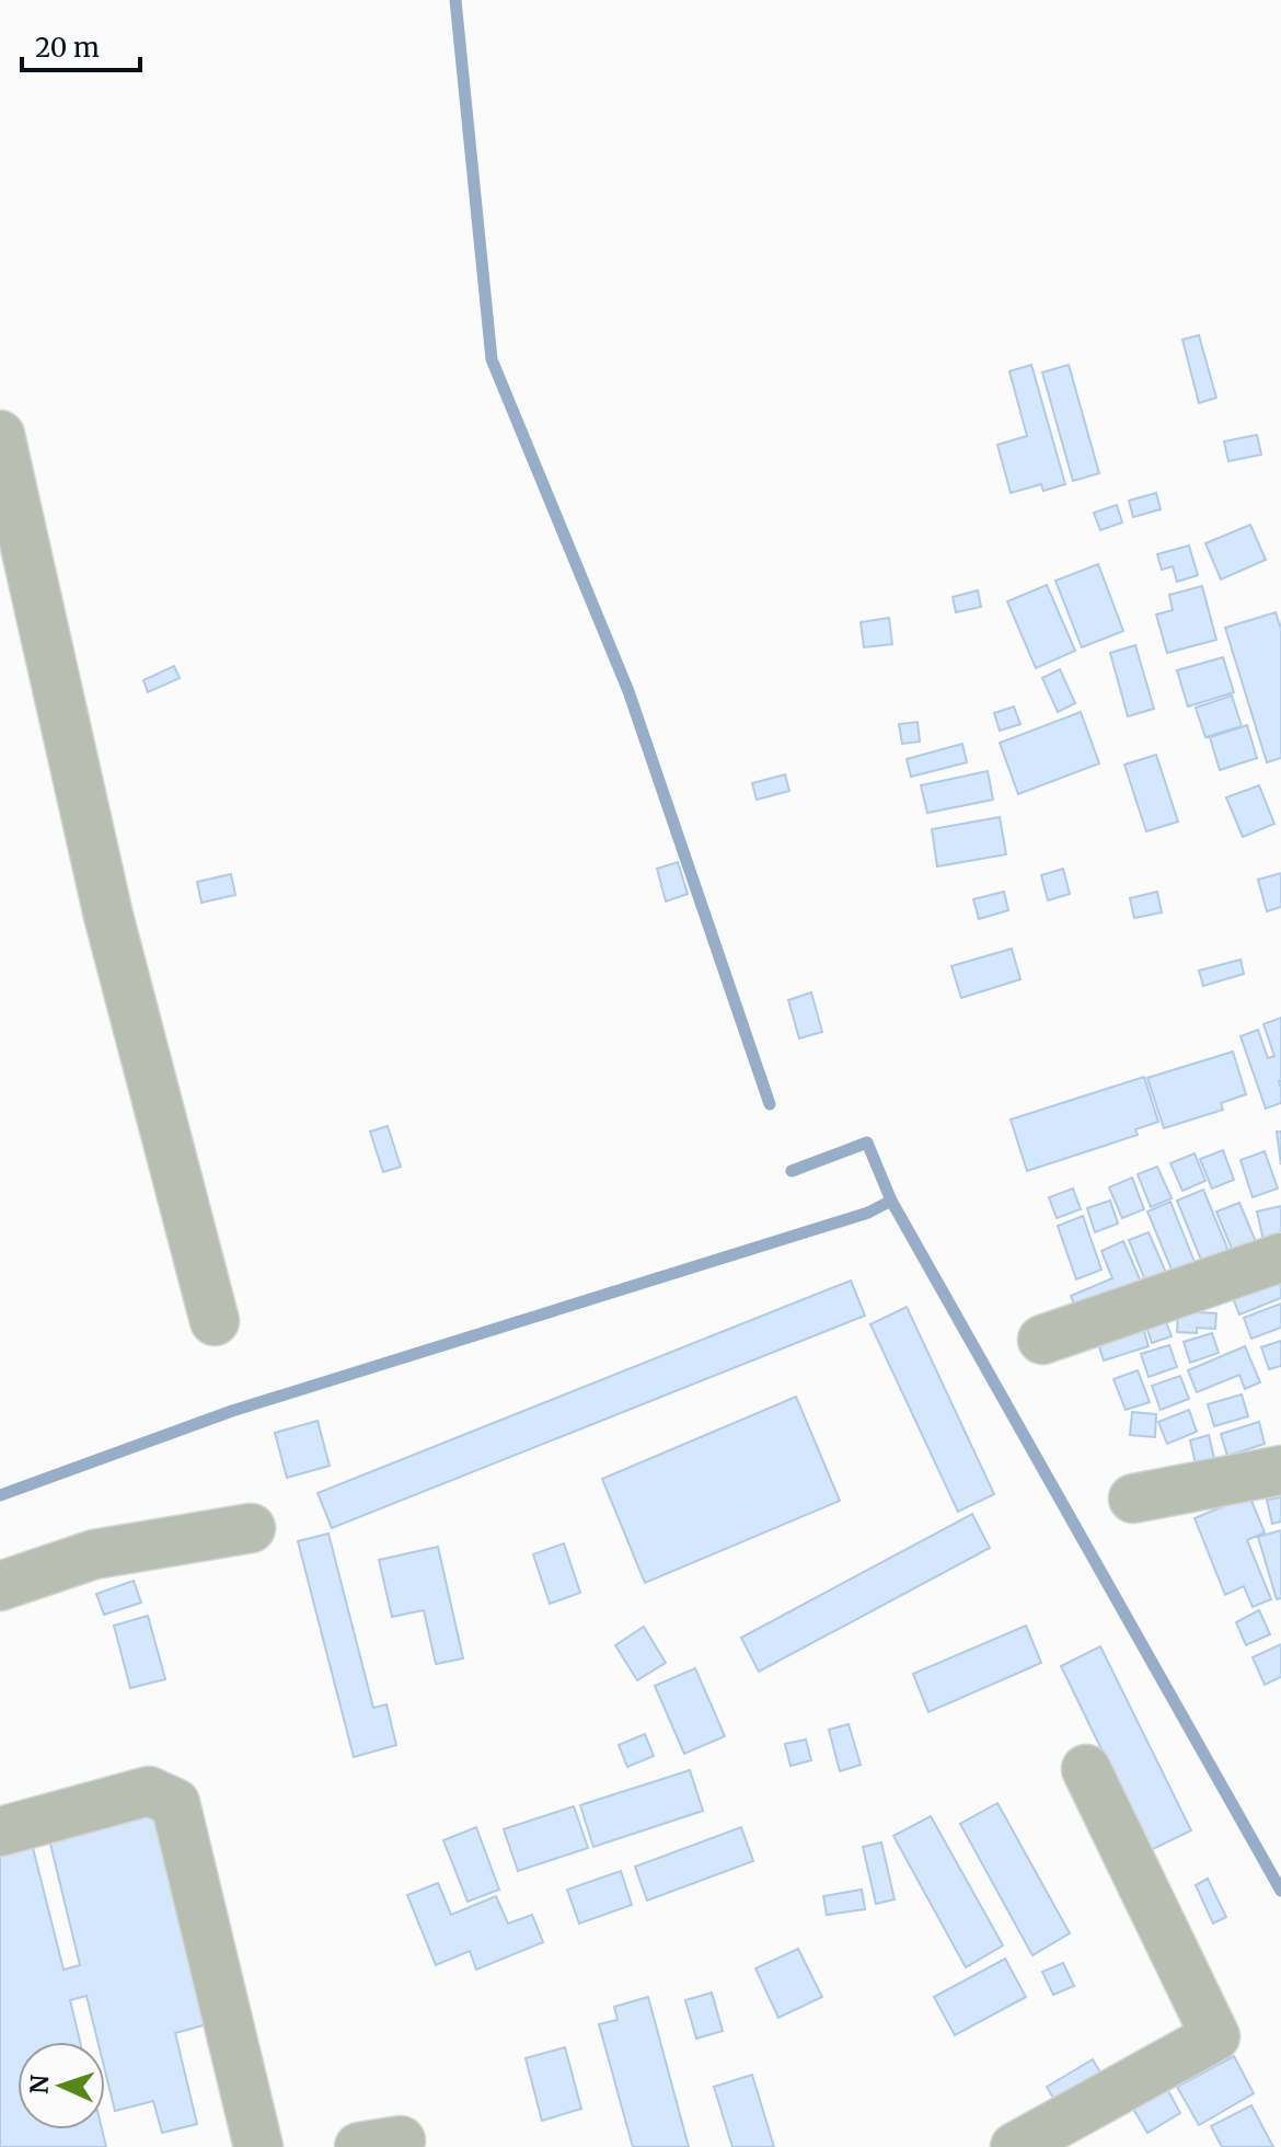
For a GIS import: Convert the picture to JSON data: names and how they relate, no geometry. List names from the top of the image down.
{
  "scale_bar": "20 m",
  "north": "left"
}
